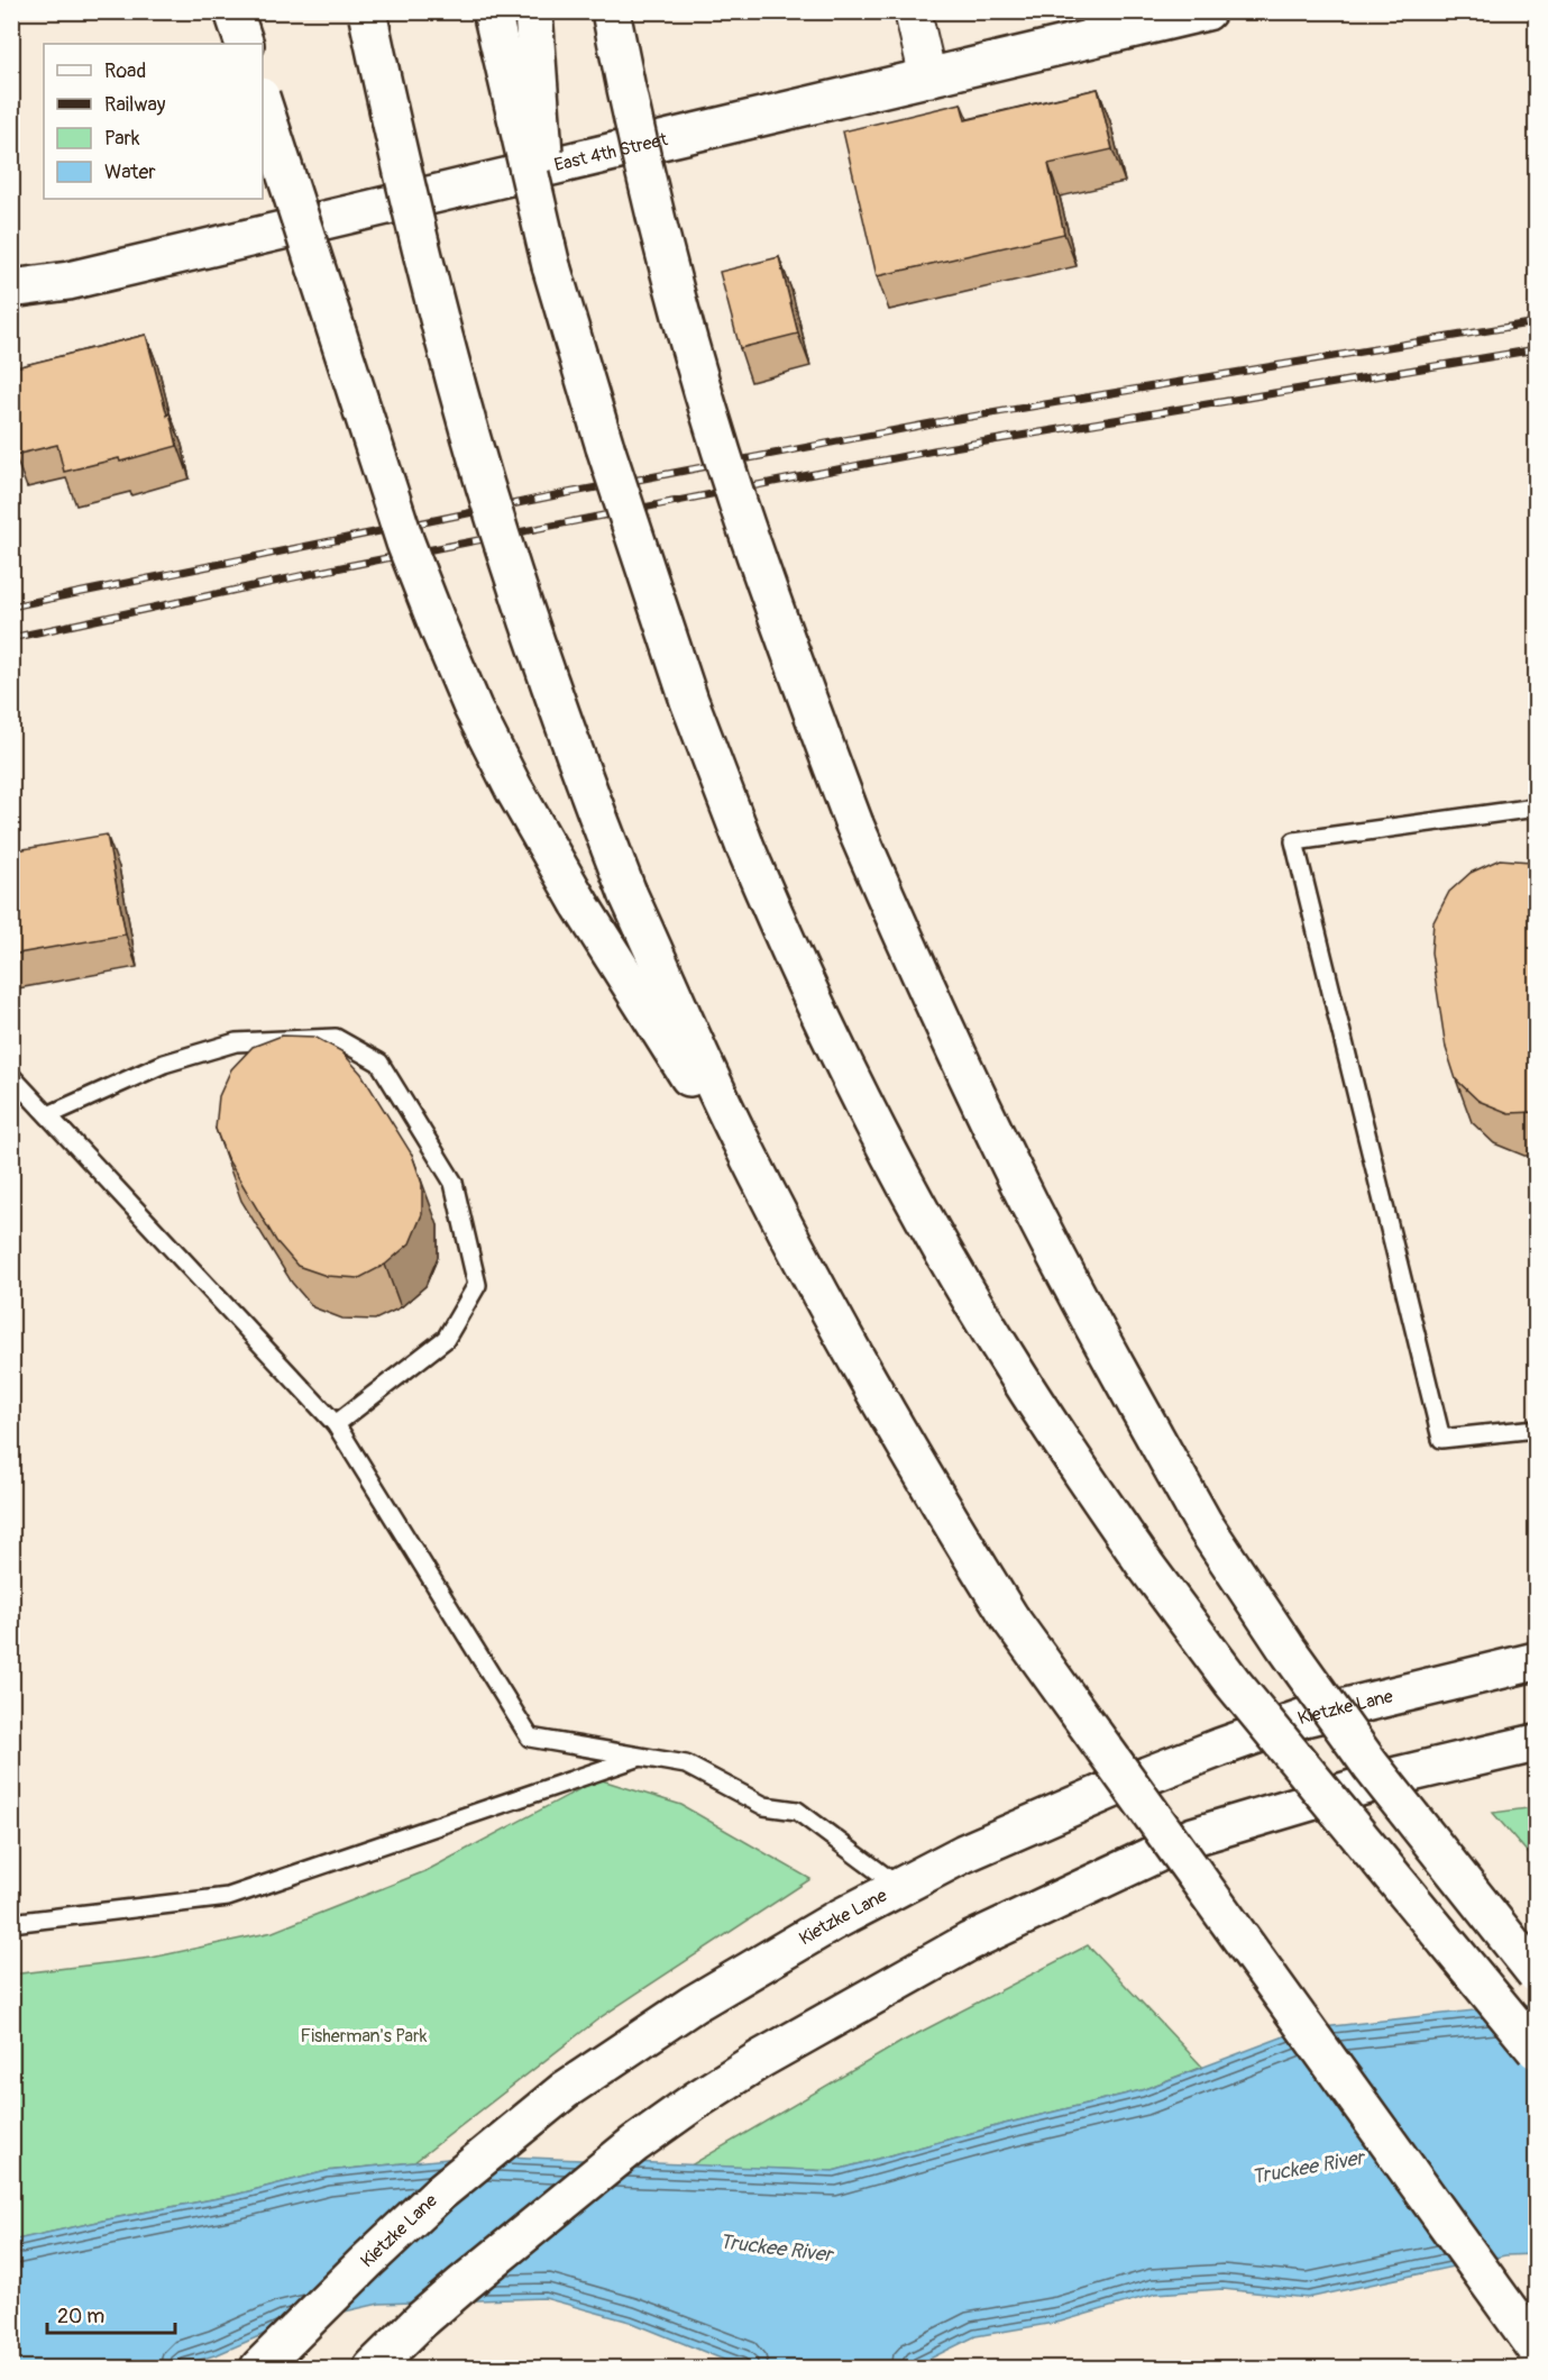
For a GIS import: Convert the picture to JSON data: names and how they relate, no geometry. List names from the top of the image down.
{
  "streets": {
    "main road": ["East 4th Street", "Kietzke Lane"]
  },
  "water": ["Truckee River"],
  "parks": ["Fisherman's Park"],
  "legend": [
    "Road",
    "Railway",
    "Park",
    "Water"
  ],
  "scale_bar": "20 m"
}
